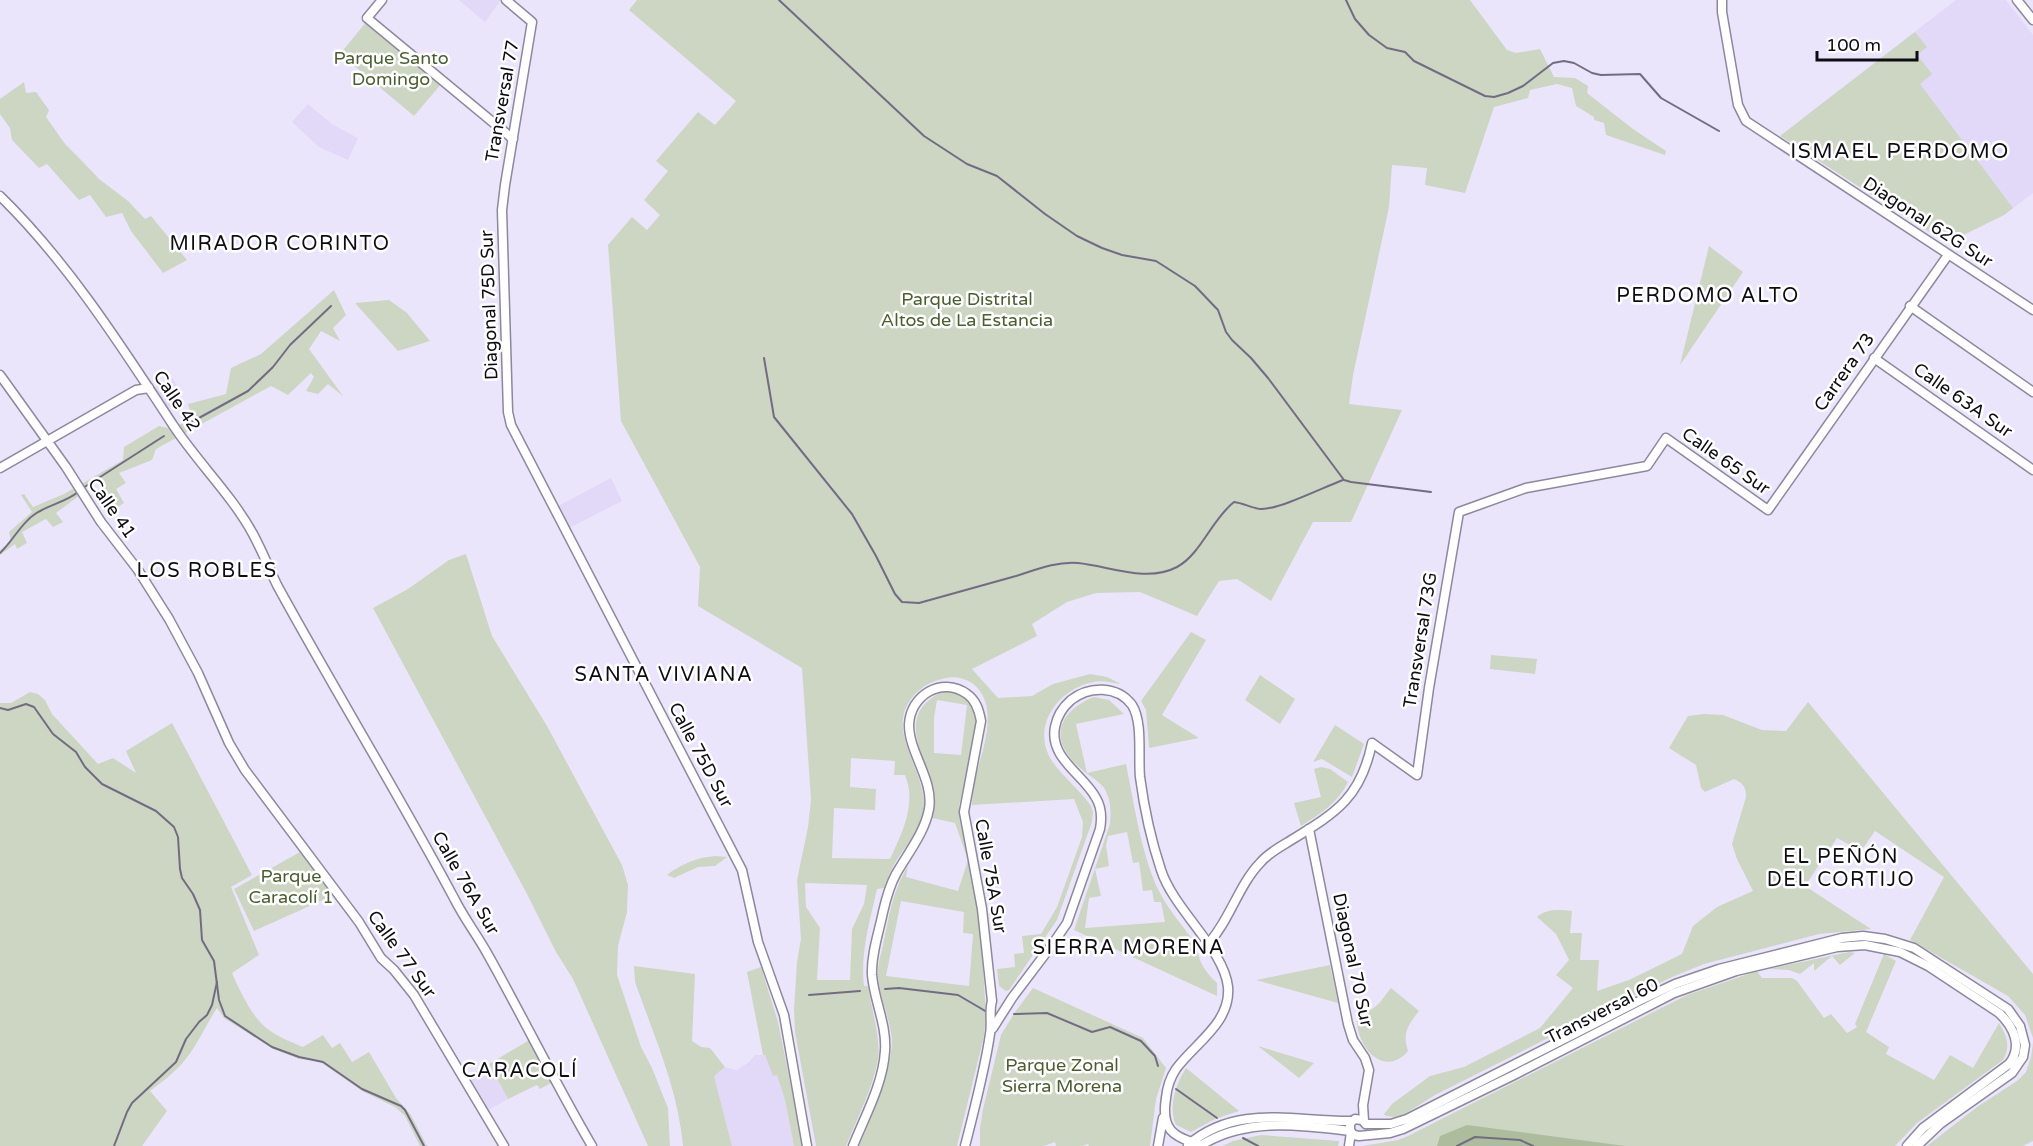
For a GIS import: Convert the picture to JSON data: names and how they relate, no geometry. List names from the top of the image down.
{
  "streets": {
    "street": [
      "Transversal 77",
      "Diagonal 62G Sur",
      "Diagonal 75D Sur",
      "Carrera 73",
      "Calle 63A Sur",
      "Calle 42",
      "Calle 65 Sur",
      "Calle 41",
      "Transversal 73G",
      "Calle 75D Sur",
      "Calle 75A Sur",
      "Calle 76A Sur",
      "Calle 77 Sur",
      "Diagonal 70 Sur",
      "Transversal 60"
    ]
  },
  "crossings": [
    ["Transversal 77", "Diagonal 75D Sur"],
    ["Diagonal 62G Sur", "Carrera 73"],
    ["Diagonal 75D Sur", "Calle 75D Sur"],
    ["Carrera 73", "Calle 63A Sur"],
    ["Carrera 73", "Calle 65 Sur"],
    ["Calle 42", "Calle 76A Sur"],
    ["Calle 65 Sur", "Transversal 73G"],
    ["Calle 41", "Calle 77 Sur"],
    ["Transversal 73G", "Diagonal 70 Sur"],
    ["Diagonal 70 Sur", "Transversal 60"]
  ],
  "districts": [
    "ISMAEL PERDOMO",
    "MIRADOR CORINTO",
    "PERDOMO ALTO",
    "LOS ROBLES",
    "SANTA VIVIANA",
    "EL PEÑÓN DEL CORTIJO",
    "SIERRA MORENA",
    "CARACOLÍ"
  ],
  "parks": [
    "Parque Santo Domingo",
    "Parque Distrital Altos de La Estancia",
    "Parque Caracolí 1",
    "Parque Zonal Sierra Morena"
  ],
  "scale_bar": "100 m"
}
